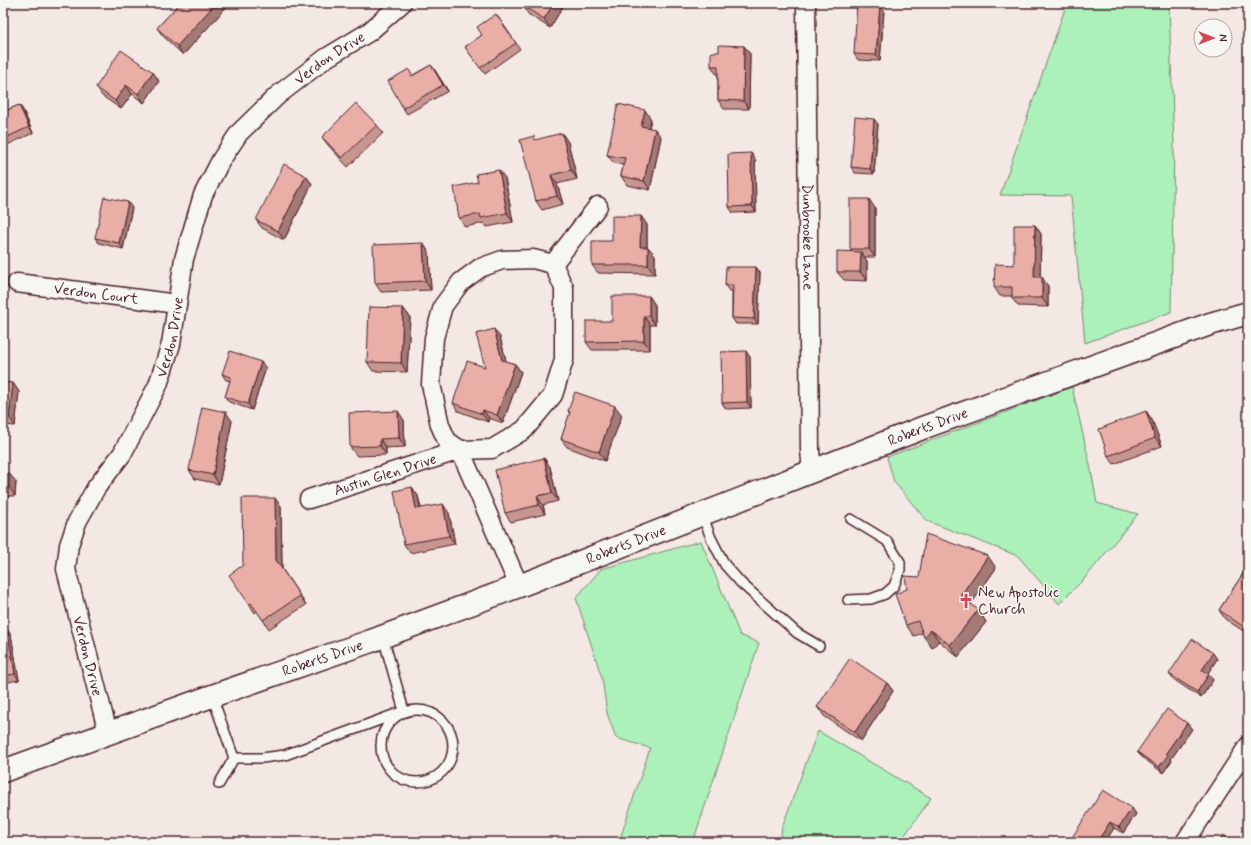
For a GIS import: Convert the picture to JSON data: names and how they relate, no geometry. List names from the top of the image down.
{
  "streets": {
    "street": [
      "Verdon Drive",
      "Dunbrooke Lane",
      "Verdon Court",
      "Roberts Drive",
      "Austin Glen Drive"
    ]
  },
  "crossings": [
    ["Verdon Drive", "Verdon Court"],
    ["Verdon Drive", "Roberts Drive"],
    ["Dunbrooke Lane", "Roberts Drive"],
    ["Roberts Drive", "Austin Glen Drive"]
  ],
  "places": {
    "church": ["New Apostolic Church"]
  },
  "north": "right"
}
